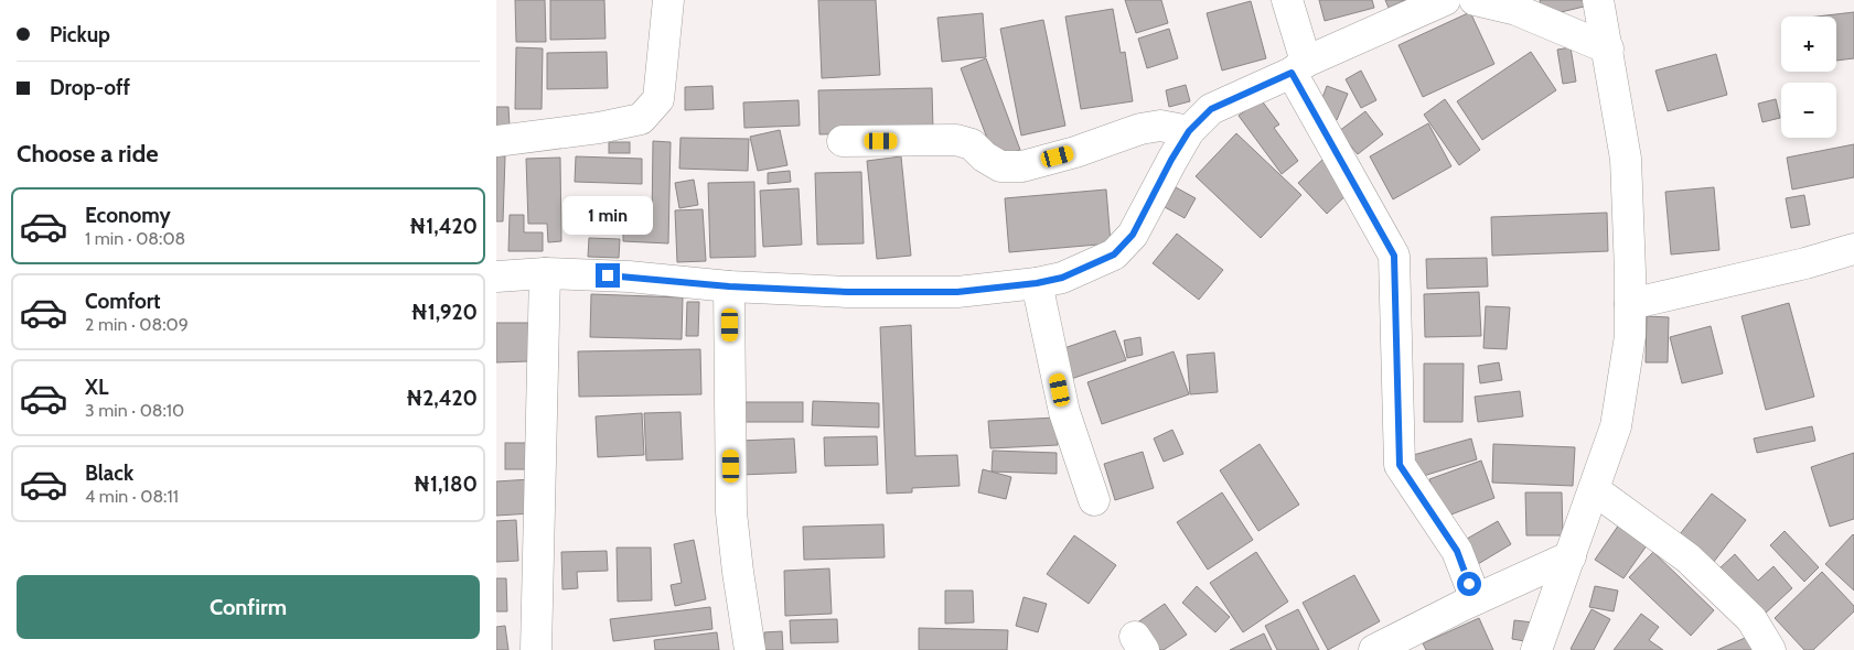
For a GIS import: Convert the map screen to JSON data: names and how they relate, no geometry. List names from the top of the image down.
{
  "page": {
    "banner": ["Pickup", "Drop-off"],
    "map_buttons": ["+", "−"],
    "heading": "Choose a ride",
    "list": [
      {
        "name": "Economy",
        "note": "1 min · 08:08",
        "value": "₦1,420"
      },
      {
        "name": "Comfort",
        "note": "2 min · 08:09",
        "value": "₦1,920"
      },
      {
        "name": "XL",
        "note": "3 min · 08:10",
        "value": "₦2,420"
      },
      {
        "name": "Black",
        "note": "4 min · 08:11",
        "value": "₦1,180"
      }
    ],
    "bubble": "1 min",
    "buttons": "Confirm"
  }
}
